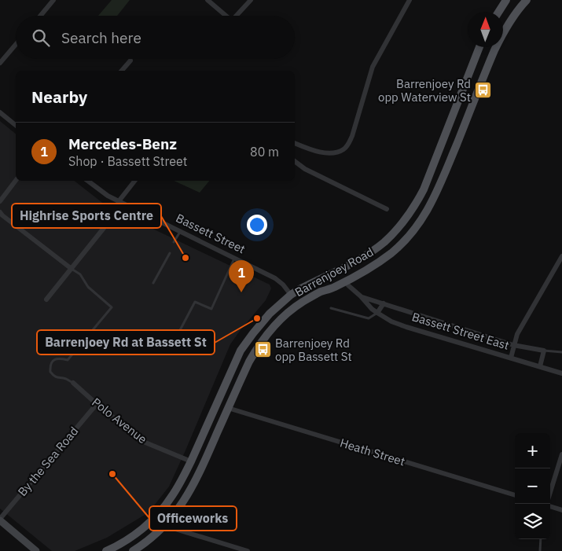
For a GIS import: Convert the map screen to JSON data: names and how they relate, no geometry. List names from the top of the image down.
{
  "streets": {
    "main road": ["Bassett Street", "Barrenjoey Road"],
    "street": [
      "Bassett Street East",
      "Polo Avenue",
      "Heath Street",
      "By the Sea Road"
    ]
  },
  "crossings": [
    ["Bassett Street", "Barrenjoey Road"],
    ["Barrenjoey Road", "Bassett Street East"],
    ["Barrenjoey Road", "Polo Avenue"],
    ["Barrenjoey Road", "Heath Street"],
    ["Polo Avenue", "By the Sea Road"]
  ],
  "places": {
    "bus stop": ["Barrenjoey Rd opp Waterview St", "Barrenjoey Rd opp Bassett St"],
    "other": ["Highrise Sports Centre", "Barrenjoey Rd at Bassett St", "Officeworks"]
  },
  "north": "top",
  "page": {
    "search": "Search here",
    "heading": "Nearby",
    "list": [
      {
        "mark": "1",
        "name": "Mercedes-Benz",
        "note": "Shop · Bassett Street",
        "value": "80 m"
      }
    ],
    "pins": "1",
    "map_buttons": ["+", "−"]
  }
}
